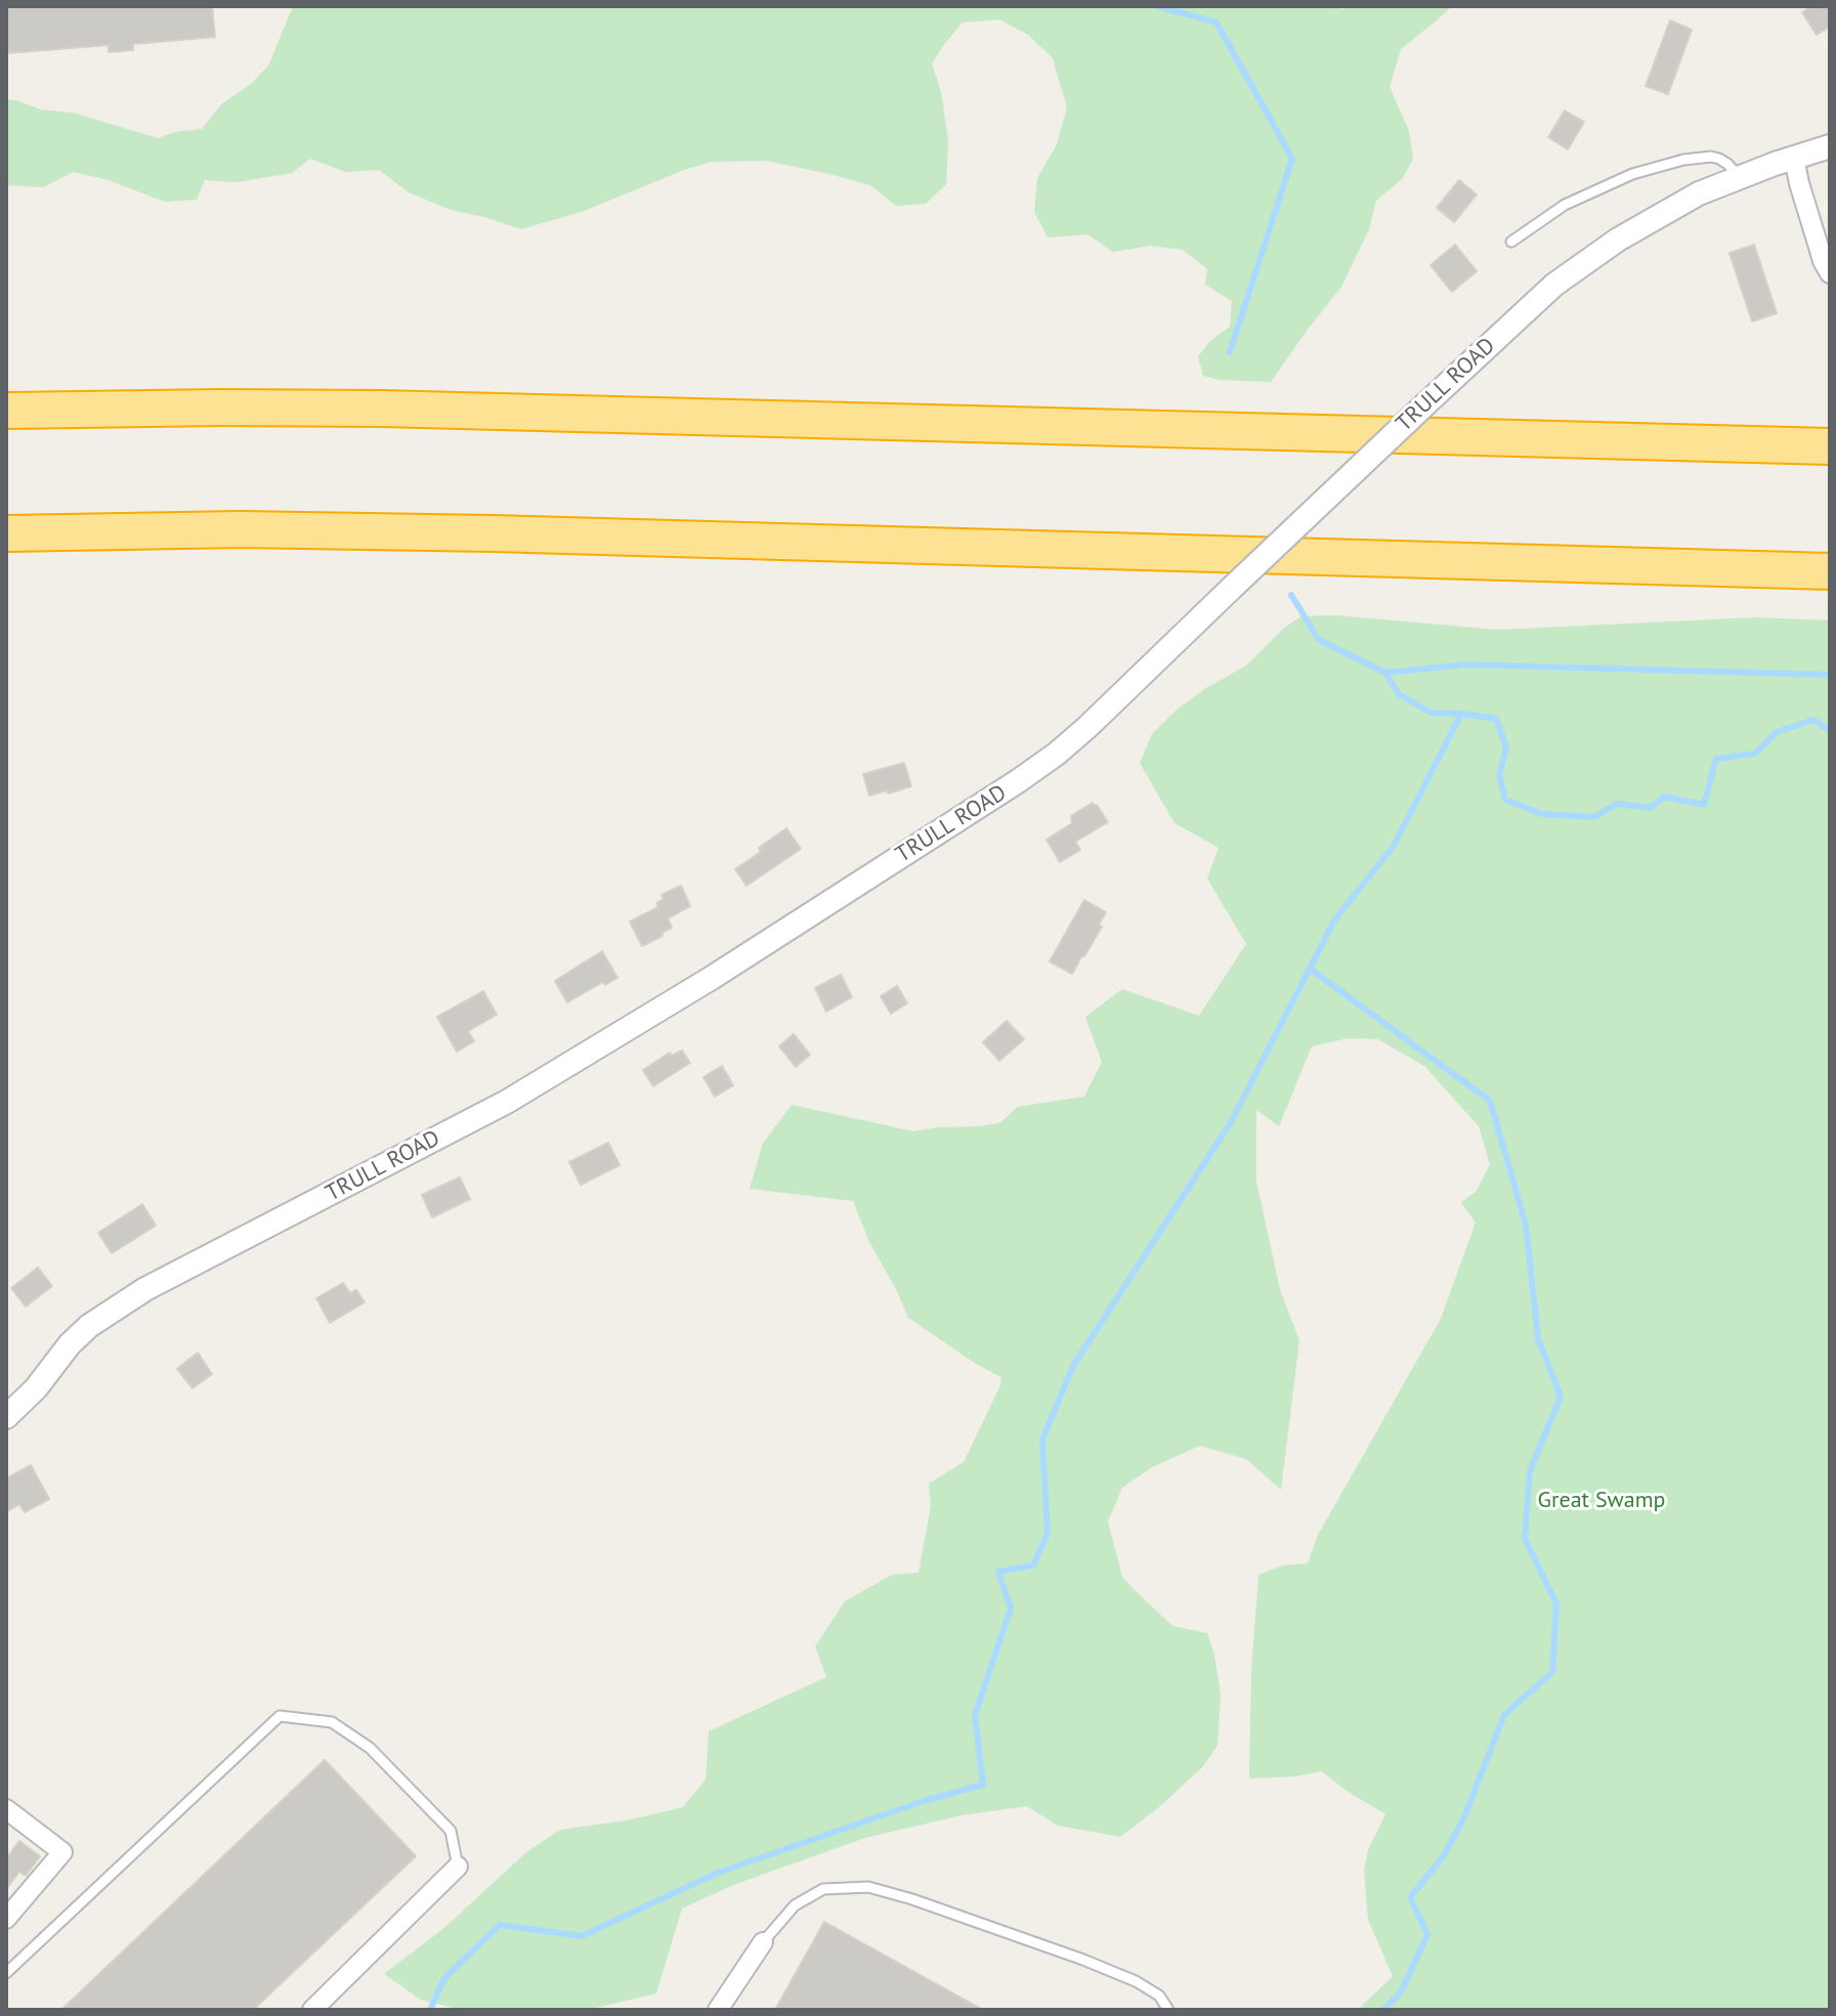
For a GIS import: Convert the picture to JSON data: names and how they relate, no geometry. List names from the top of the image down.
{
  "streets": {
    "street": ["TRULL ROAD"]
  },
  "parks": ["Great Swamp"]
}
